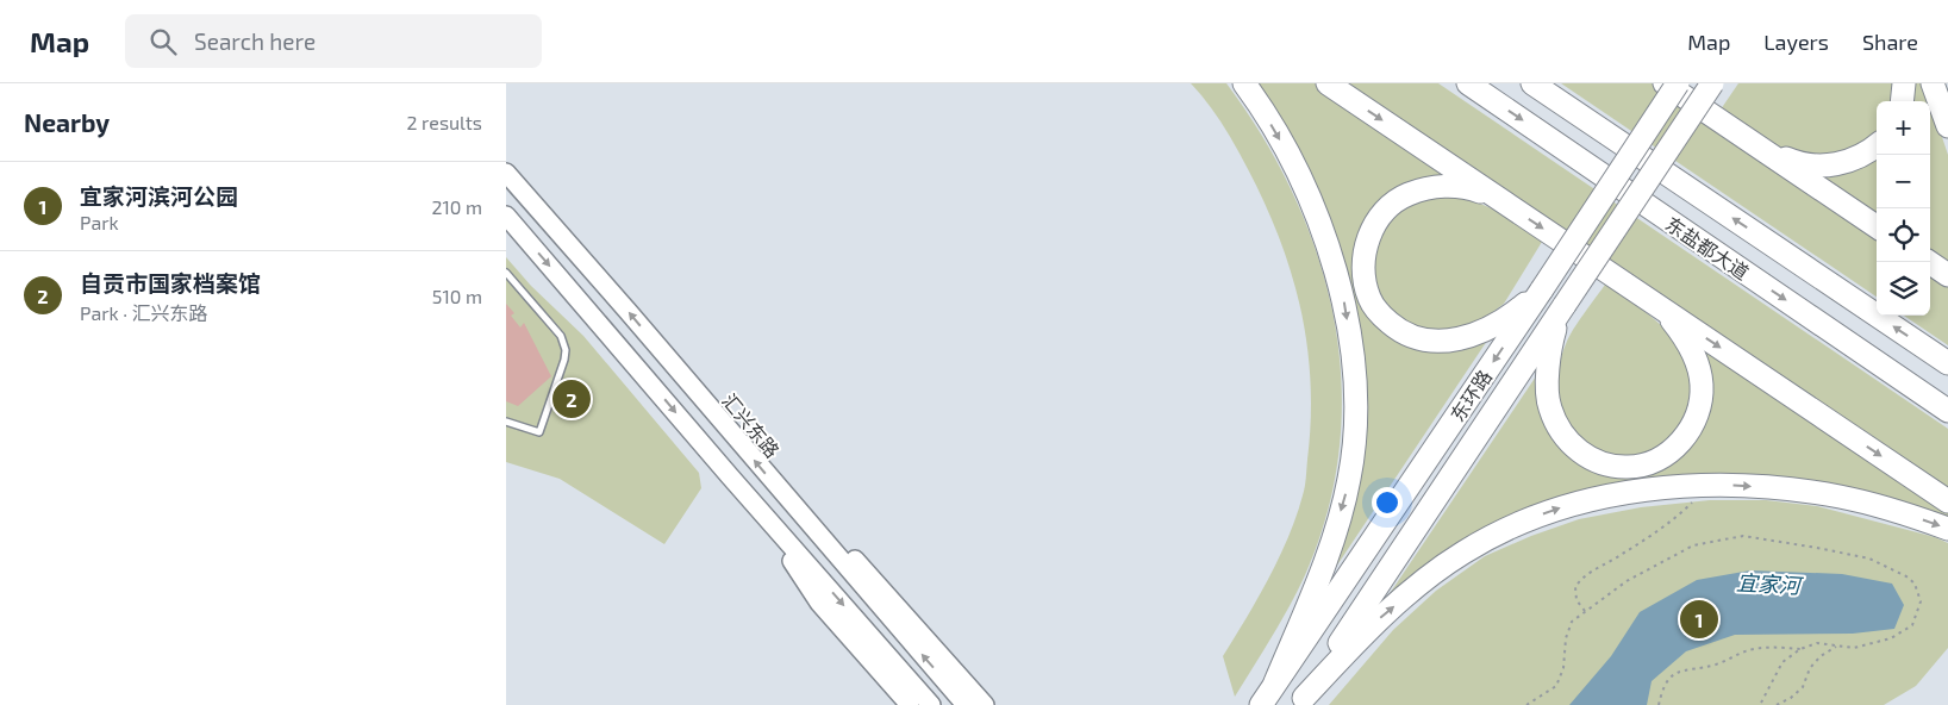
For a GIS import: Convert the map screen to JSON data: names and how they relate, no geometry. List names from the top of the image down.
{
  "streets": {
    "highway": ["东盐都大道", "东环路"],
    "main road": ["汇兴东路"]
  },
  "water": ["宜家河"],
  "page": {
    "header": "Map",
    "search": "Search here",
    "nav": ["Map", "Layers", "Share"],
    "heading": ["Nearby", "2 results"],
    "map_buttons": ["+", "−"],
    "list": [
      {
        "mark": "1",
        "name": "宜家河滨河公园",
        "note": "Park",
        "value": "210 m"
      },
      {
        "mark": "2",
        "name": "自贡市国家档案馆",
        "note": "Park · 汇兴东路",
        "value": "510 m"
      }
    ],
    "pins": ["2", "1"]
  }
}
